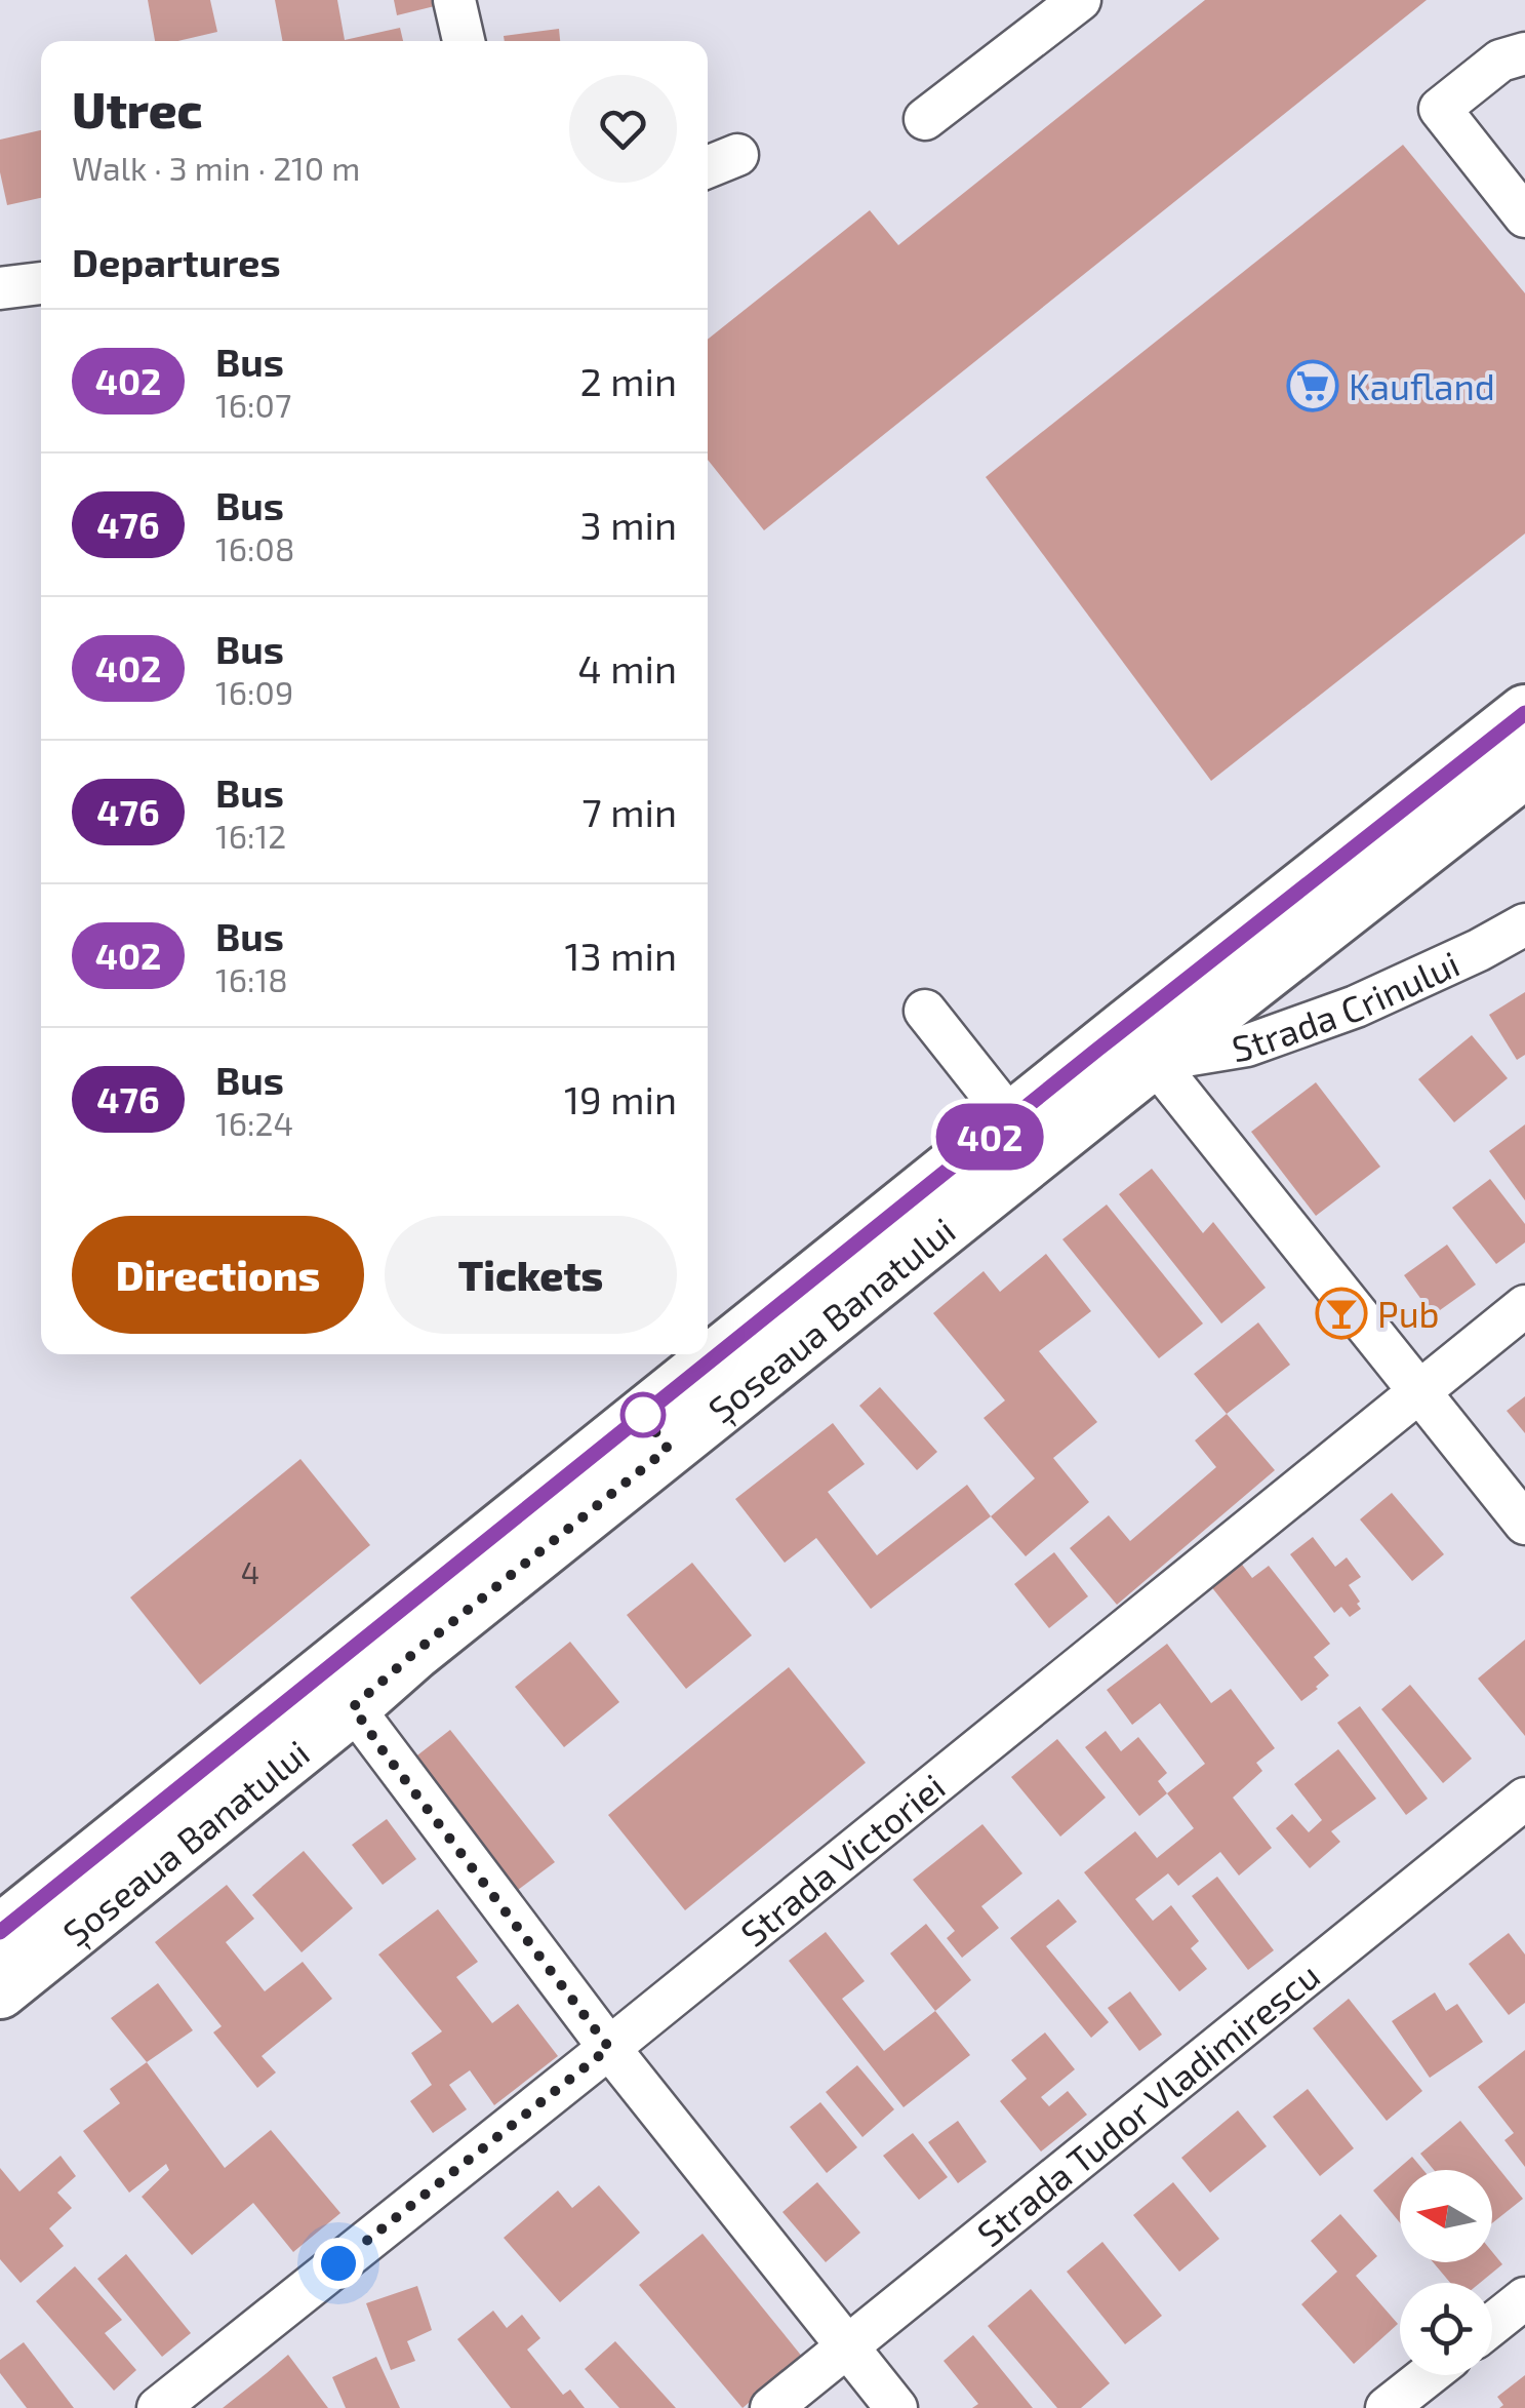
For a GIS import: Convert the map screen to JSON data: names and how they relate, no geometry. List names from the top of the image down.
{
  "streets": {
    "main road": ["Șoseaua Banatului"],
    "street": ["Strada Crinului", "Strada Victoriei", "Strada Tudor Vladimirescu"]
  },
  "crossings": [
    ["Strada Crinului", "Șoseaua Banatului"]
  ],
  "places": {
    "supermarket": ["Kaufland"],
    "bar": ["Pub"]
  },
  "lines": ["bus line 402"],
  "house_numbers": ["4"],
  "north": "left",
  "page": {
    "on_map": "402",
    "heading": [
      ["Utrec", "Walk · 3 min · 210 m"],
      "Departures"
    ],
    "list": [
      {
        "mark": "402",
        "name": "Bus",
        "note": "16:07",
        "value": "2 min"
      },
      {
        "mark": "476",
        "name": "Bus",
        "note": "16:08",
        "value": "3 min"
      },
      {
        "mark": "402",
        "name": "Bus",
        "note": "16:09",
        "value": "4 min"
      },
      {
        "mark": "476",
        "name": "Bus",
        "note": "16:12",
        "value": "7 min"
      },
      {
        "mark": "402",
        "name": "Bus",
        "note": "16:18",
        "value": "13 min"
      },
      {
        "mark": "476",
        "name": "Bus",
        "note": "16:24",
        "value": "19 min"
      }
    ],
    "buttons": ["Directions", "Tickets"]
  }
}
